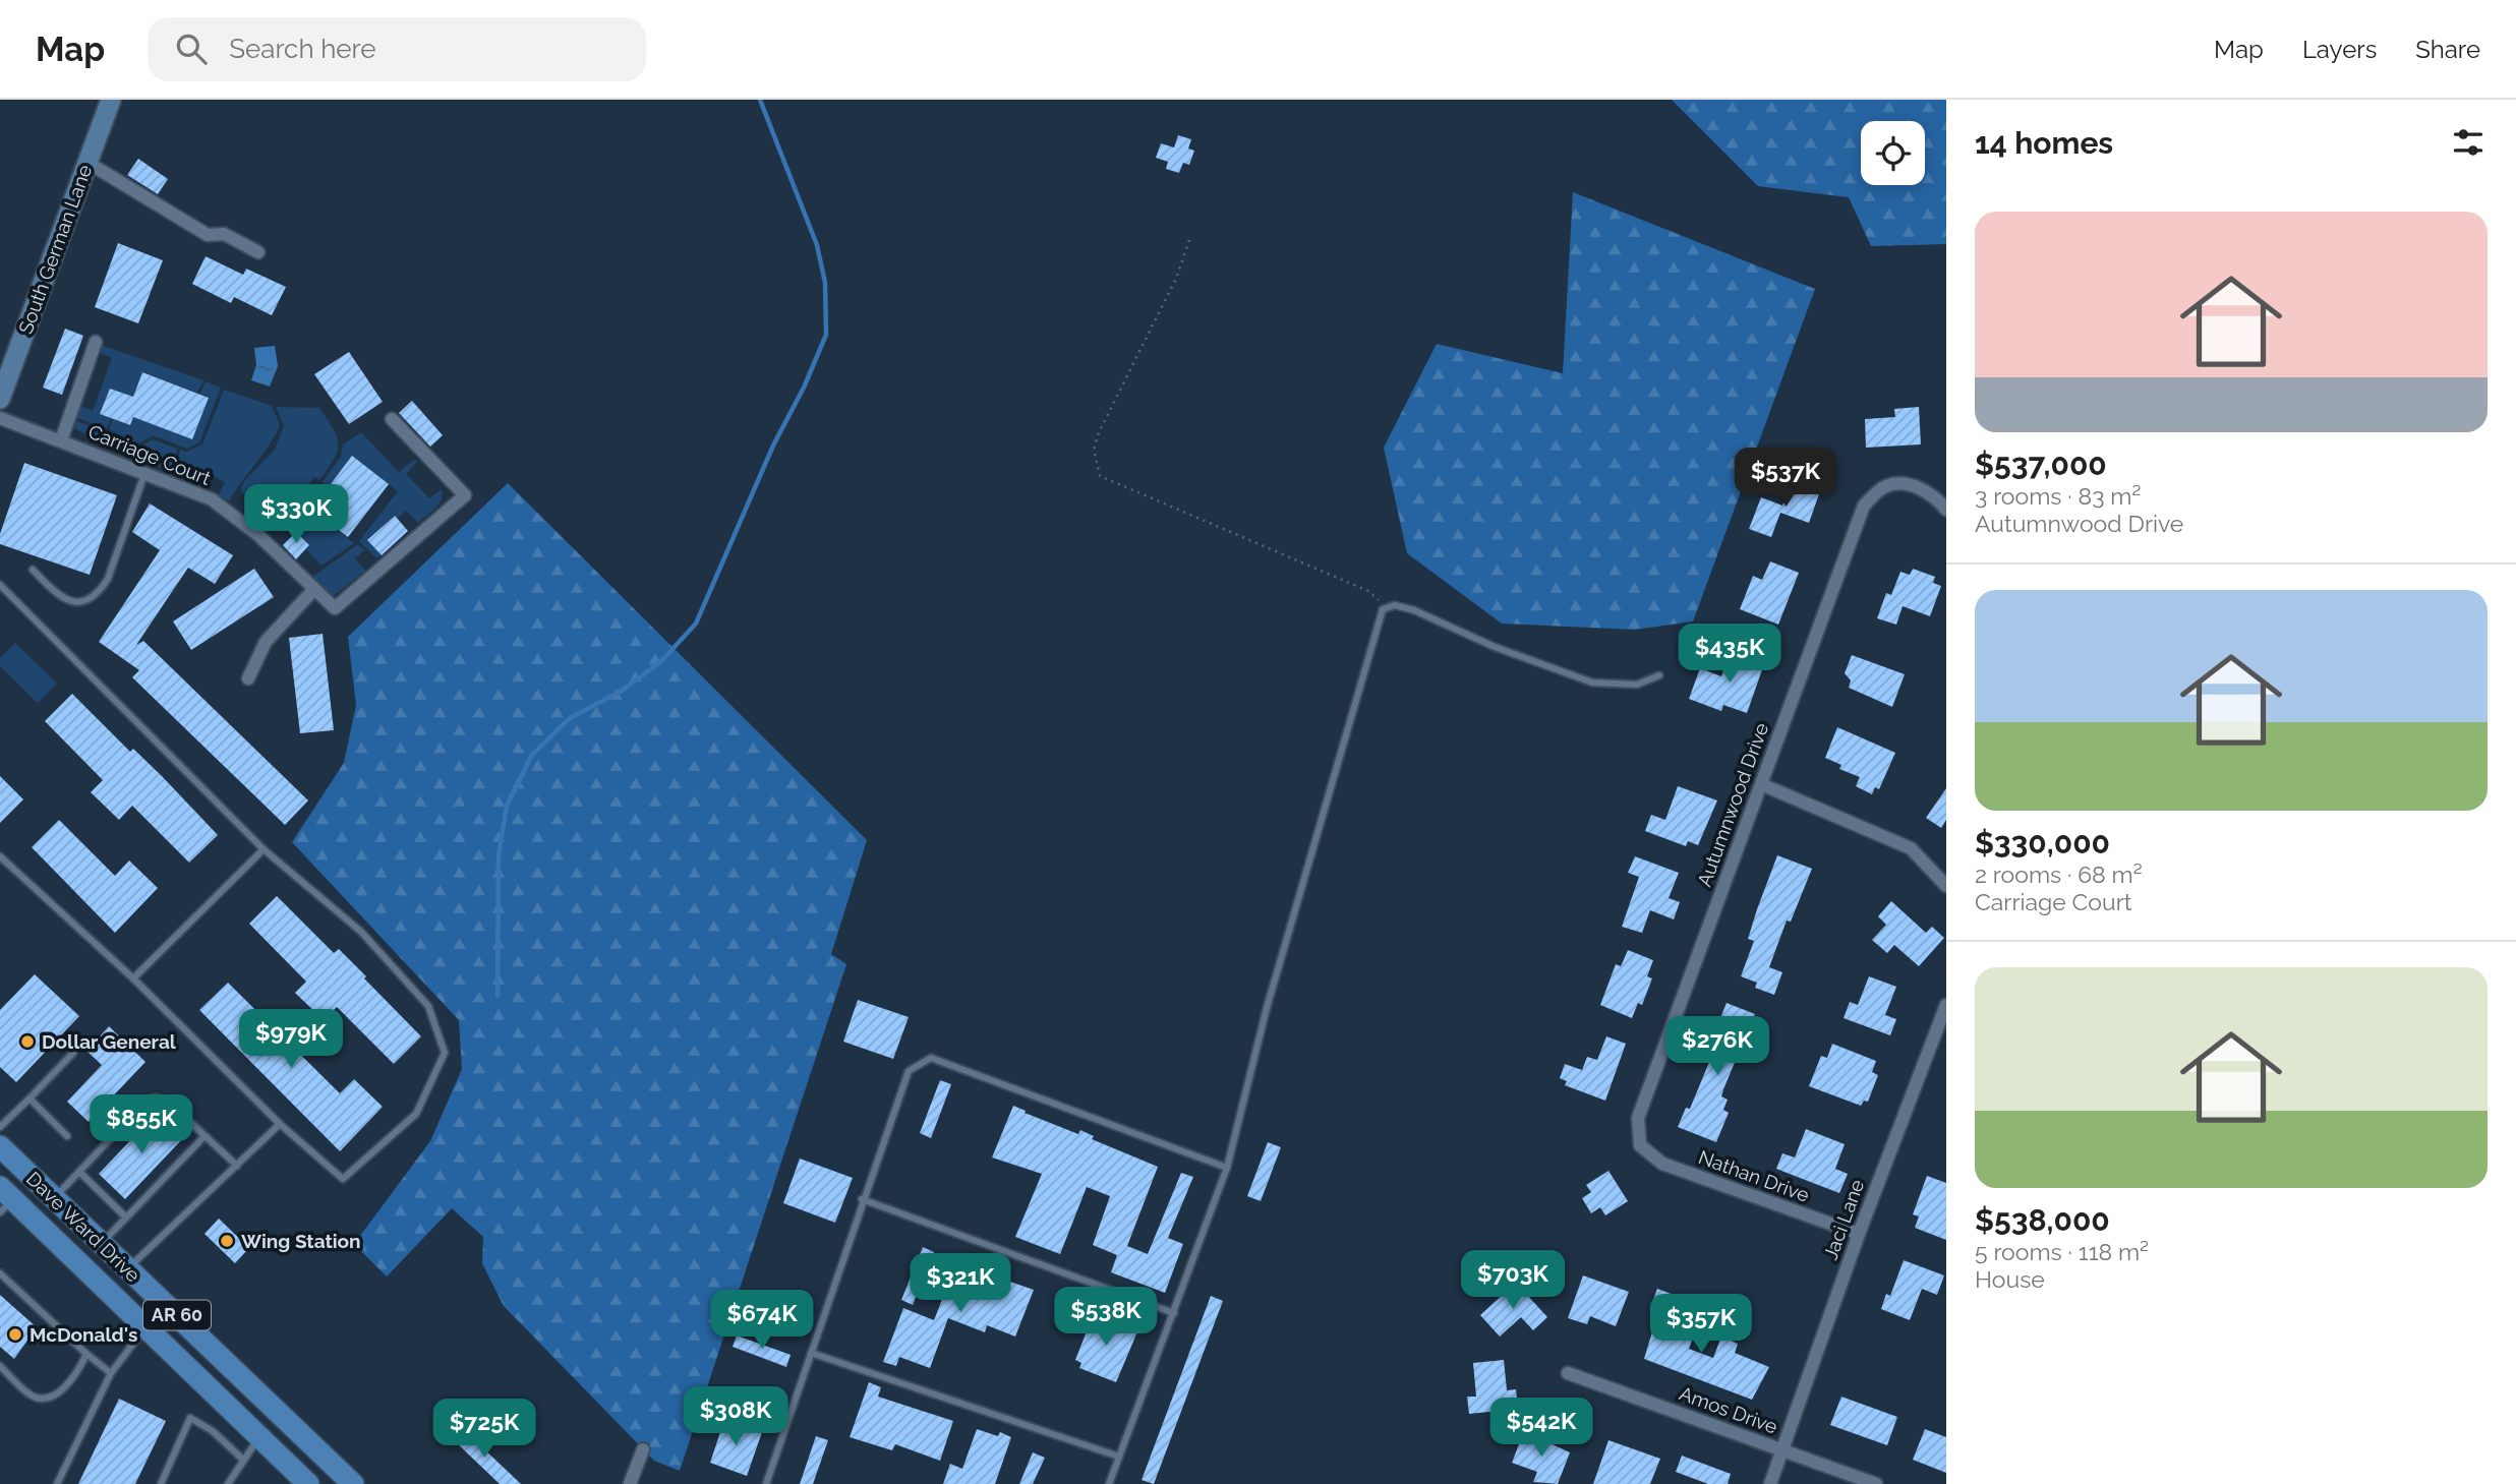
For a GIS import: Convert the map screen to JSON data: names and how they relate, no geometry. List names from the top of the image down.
{
  "streets": {
    "main road": ["Dave Ward Drive", "AR 60"],
    "street": [
      "South German Lane",
      "Carriage Court",
      "Autumnwood Drive",
      "Nathan Drive",
      "Jaci Lane",
      "Amos Drive"
    ]
  },
  "crossings": [
    ["Autumnwood Drive", "Nathan Drive"],
    ["Nathan Drive", "Jaci Lane"],
    ["Jaci Lane", "Amos Drive"]
  ],
  "places": ["Dollar General", "Wing Station", "McDonald's"],
  "page": {
    "header": "Map",
    "search": "Search here",
    "nav": ["Map", "Layers", "Share"],
    "heading": "14 homes",
    "list": [
      {
        "name": "$537,000",
        "note": "3 rooms · 83 m² · Autumnwood Drive"
      },
      {
        "name": "$330,000",
        "note": "2 rooms · 68 m² · Carriage Court"
      },
      {
        "name": "$538,000",
        "note": "5 rooms · 118 m² · House"
      }
    ],
    "price": [
      "$537K",
      "$330K",
      "$435K",
      "$979K",
      "$276K",
      "$855K",
      "$703K",
      "$321K",
      "$538K",
      "$674K",
      "$357K",
      "$308K",
      "$542K",
      "$725K"
    ]
  }
}
